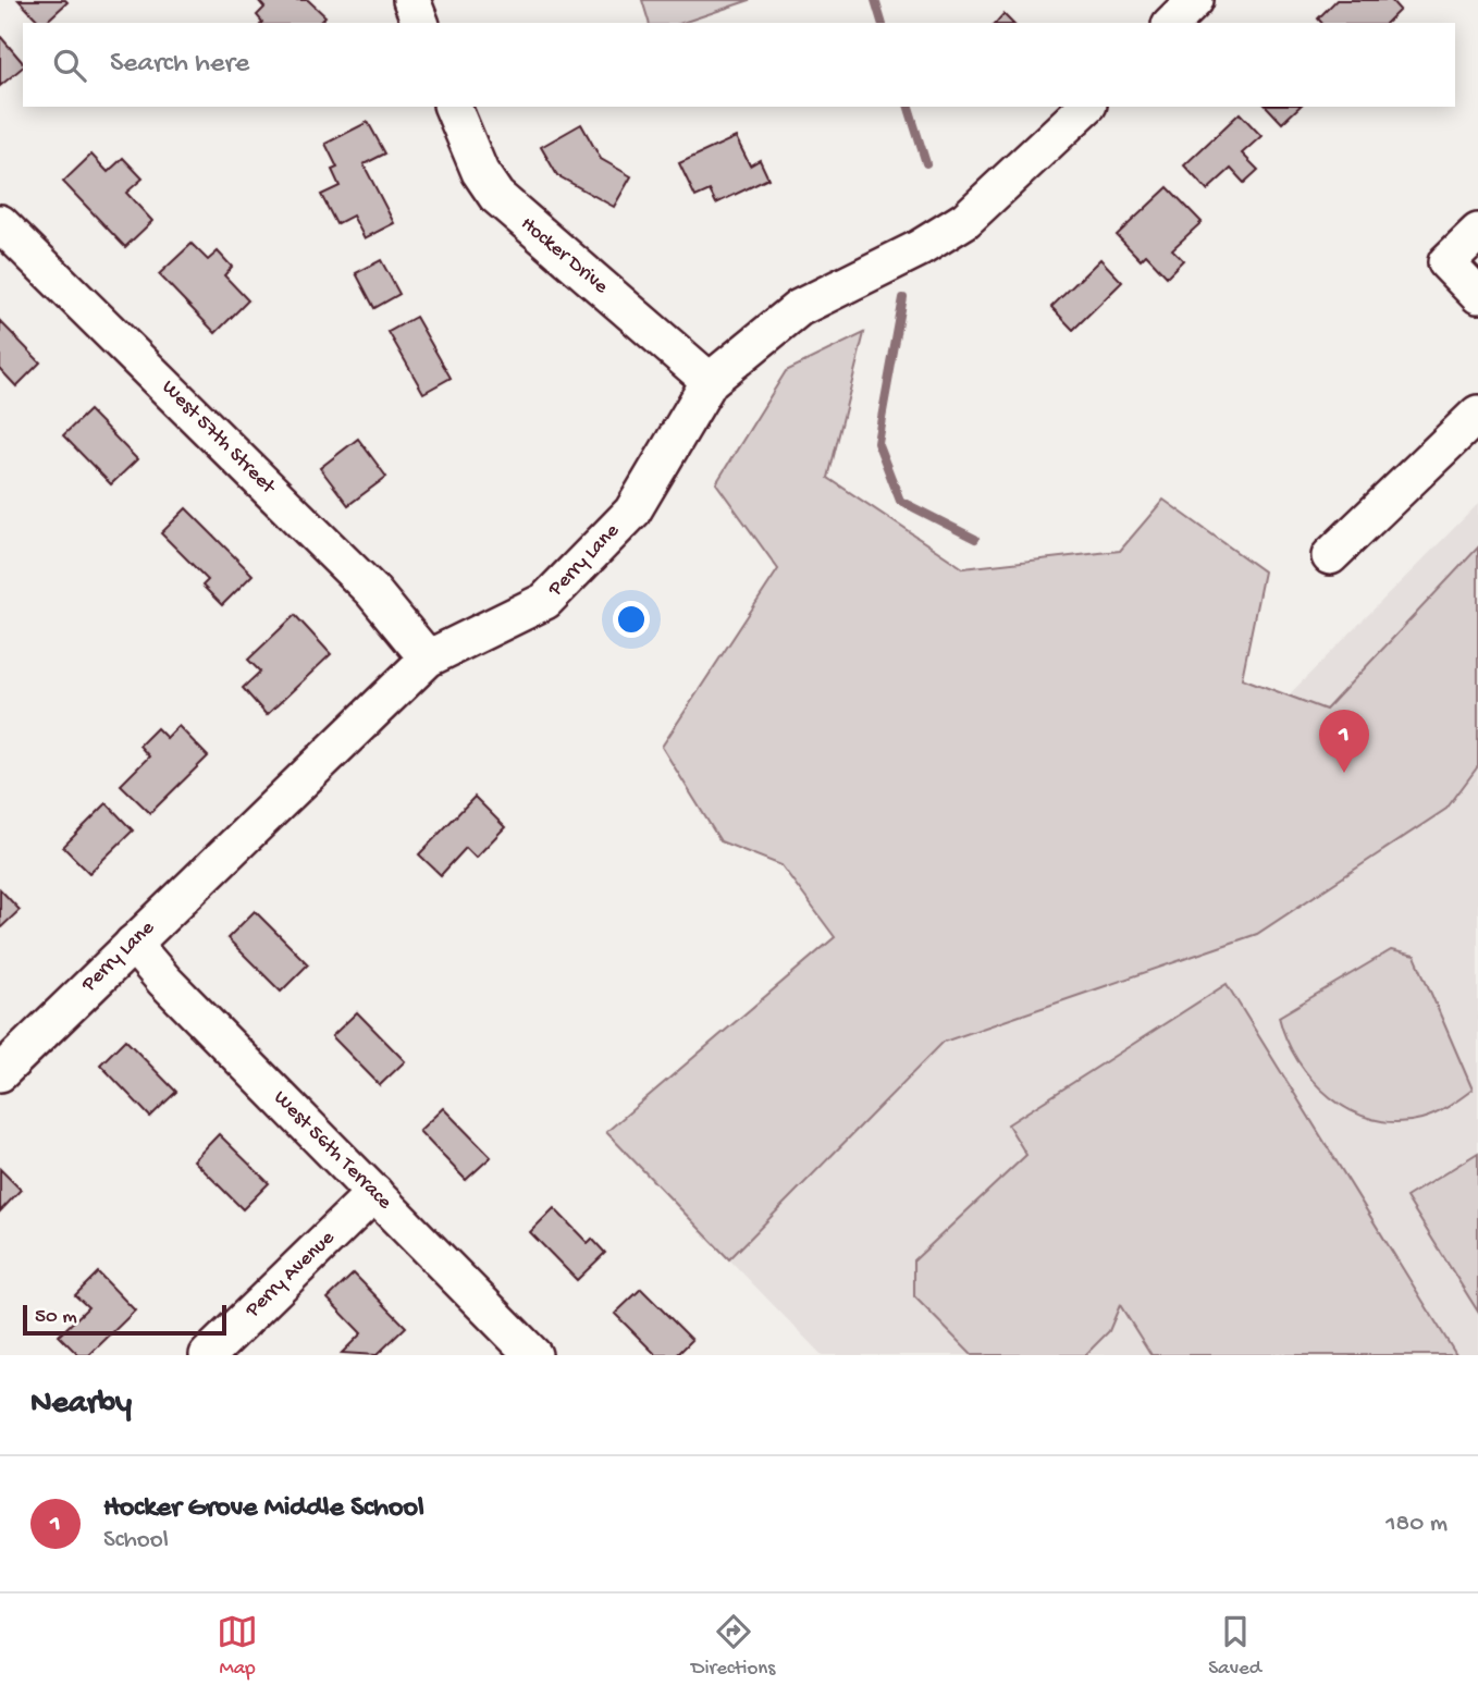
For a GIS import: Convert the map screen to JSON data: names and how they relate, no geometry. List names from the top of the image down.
{
  "streets": {
    "street": [
      "Hocker Drive",
      "West 57th Street",
      "Perry Lane",
      "West 56th Terrace",
      "Perry Avenue"
    ]
  },
  "crossings": [
    ["Hocker Drive", "Perry Lane"],
    ["West 57th Street", "Perry Lane"],
    ["Perry Lane", "West 56th Terrace"],
    ["West 56th Terrace", "Perry Avenue"]
  ],
  "scale_bar": "50 m",
  "page": {
    "search": "Search here",
    "pins": "1",
    "scale": "50 m",
    "heading": "Nearby",
    "list": [
      {
        "mark": "1",
        "name": "Hocker Grove Middle School",
        "note": "School",
        "value": "180 m"
      }
    ],
    "nav": ["Map", "Directions", "Saved"]
  }
}
